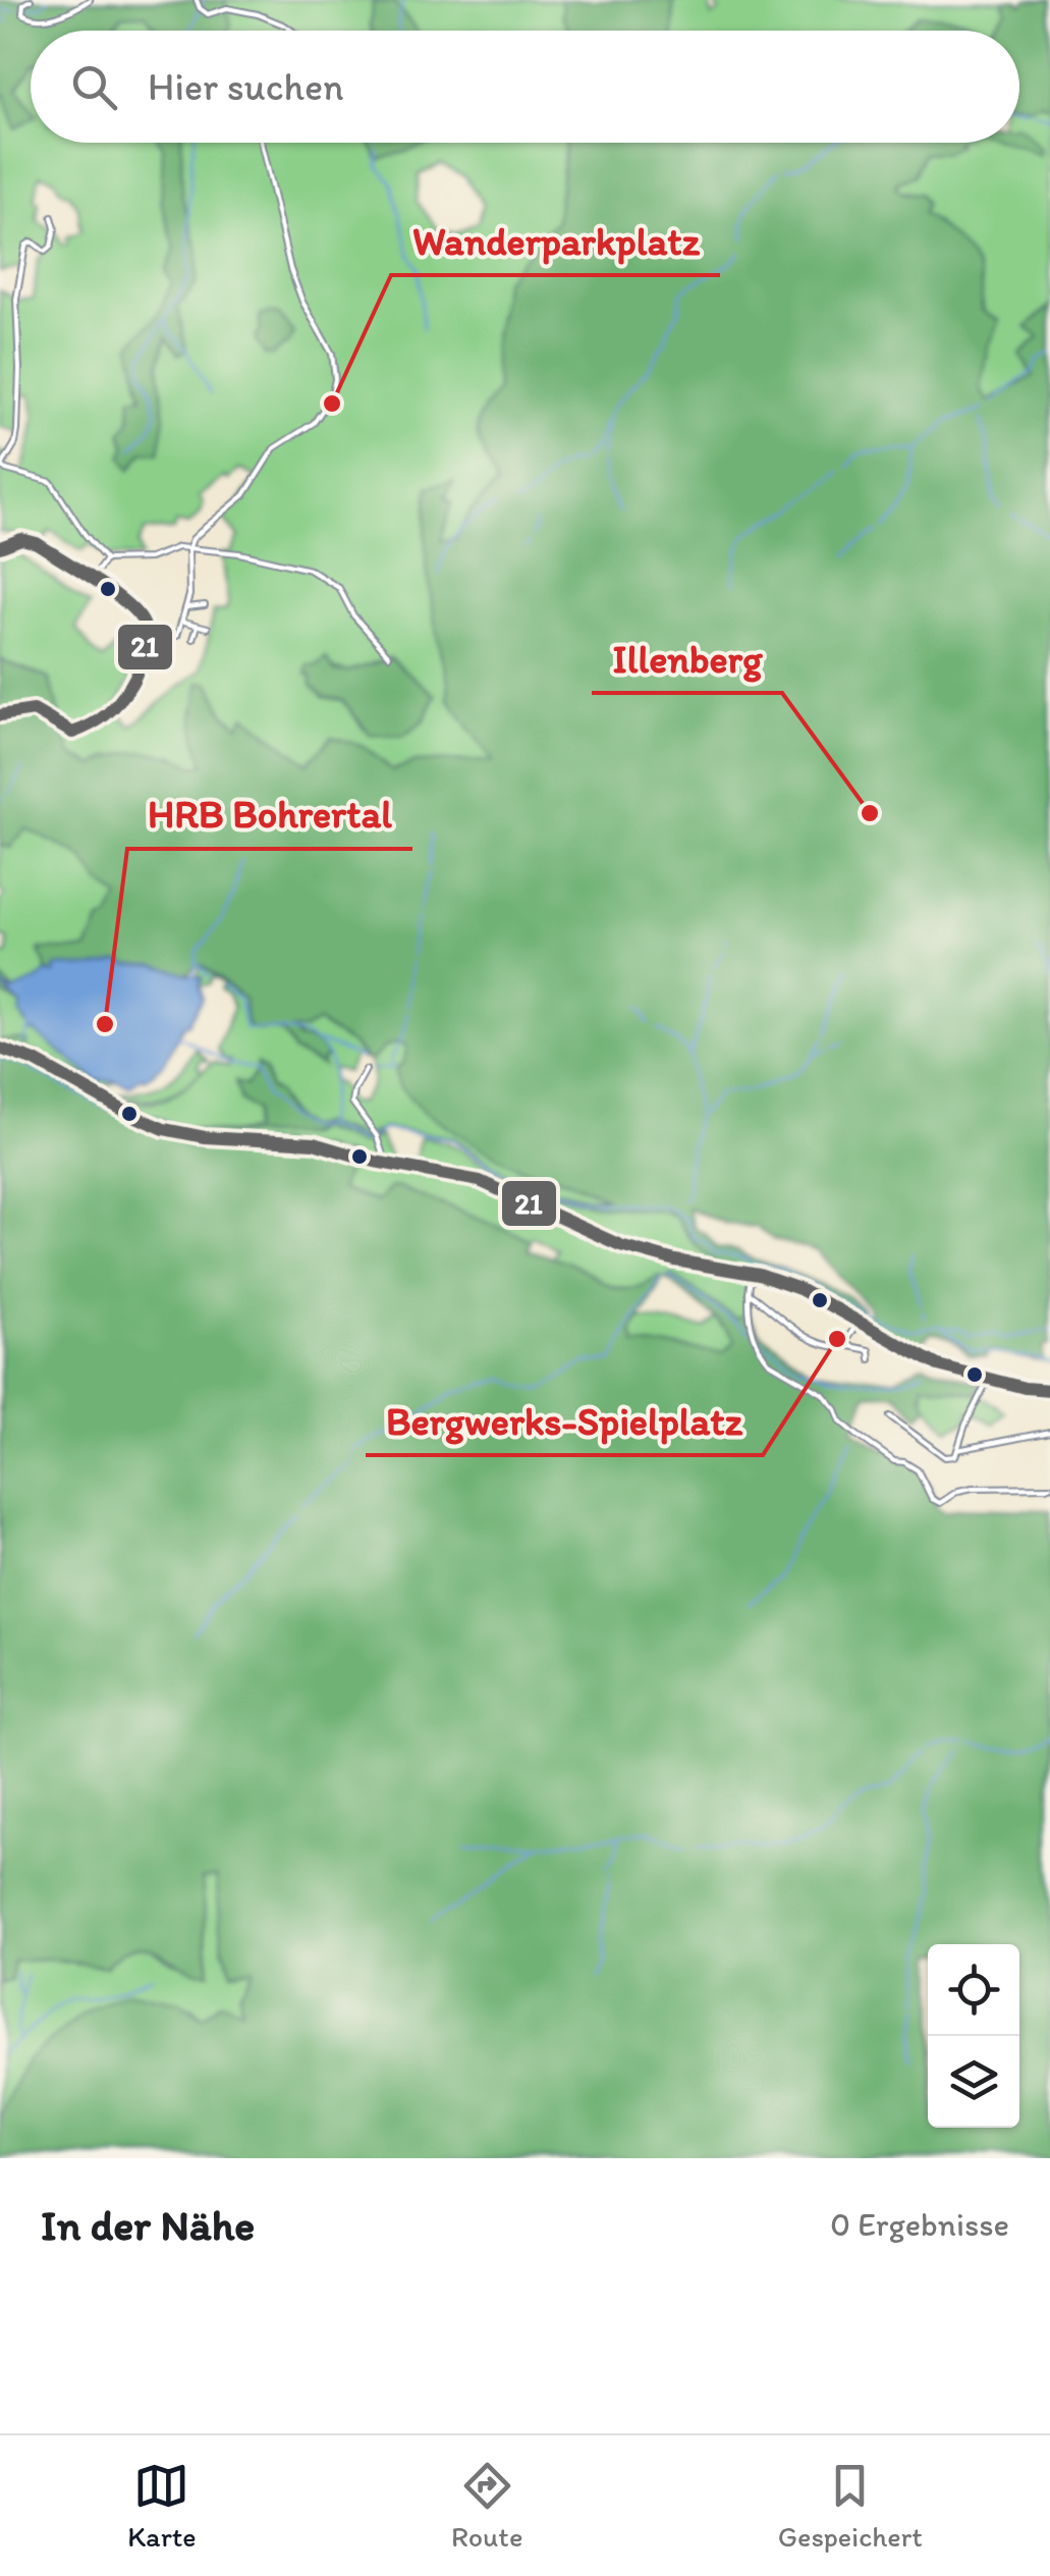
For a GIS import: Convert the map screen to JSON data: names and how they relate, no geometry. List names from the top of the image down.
{
  "places": [
    "Wanderparkplatz",
    "Illenberg",
    "HRB Bohrertal",
    "Bergwerks-Spielplatz"
  ],
  "lines": ["transit line 21"],
  "page": {
    "search": "Hier suchen",
    "heading": ["In der Nähe", "0 Ergebnisse"],
    "nav": ["Karte", "Route", "Gespeichert"]
  }
}
